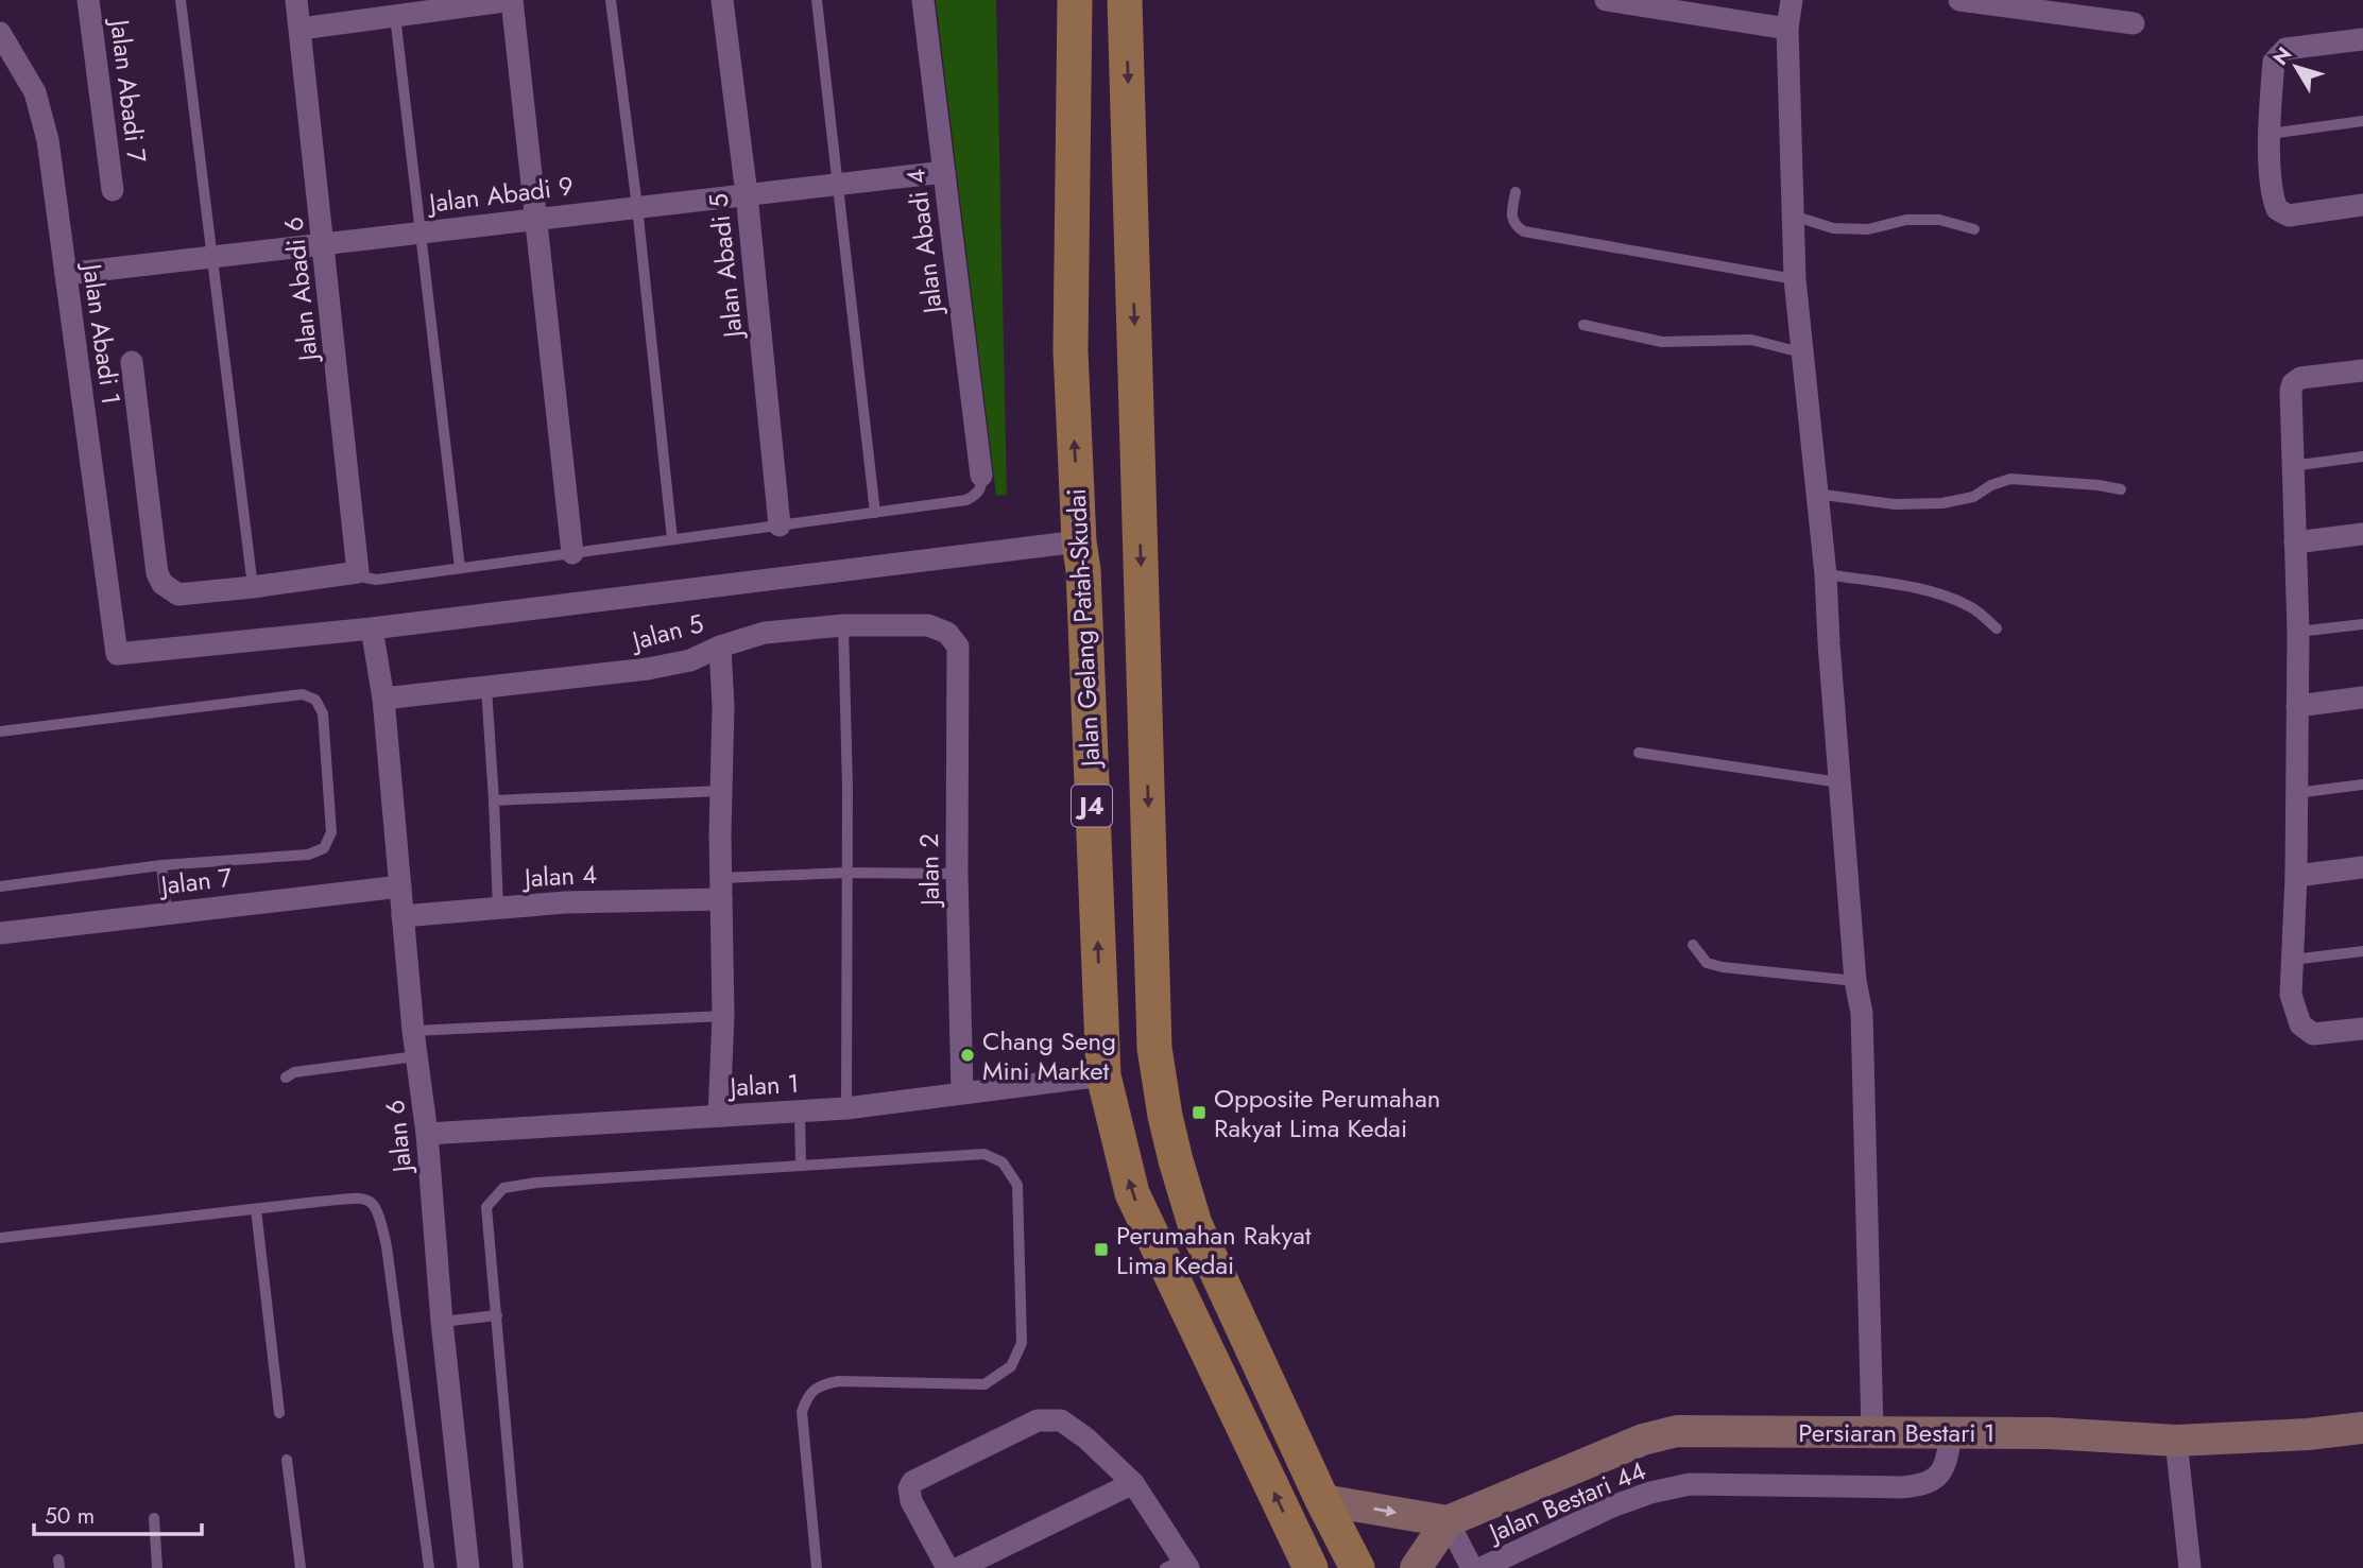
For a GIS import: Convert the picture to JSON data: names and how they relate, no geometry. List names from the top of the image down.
{
  "streets": {
    "main road": ["Jalan Gelang Patah-Skudai", "J4"],
    "street": [
      "Jalan Abadi 7",
      "Jalan Abadi 9",
      "Jalan Abadi 4",
      "Jalan Abadi 5",
      "Jalan Abadi 6",
      "Jalan Abadi 1",
      "Jalan 5",
      "Jalan 2",
      "Jalan 4",
      "Jalan 7",
      "Jalan 1",
      "Jalan 6",
      "Persiaran Bestari 1",
      "Jalan Bestari 44"
    ]
  },
  "crossings": [
    ["Jalan Abadi 9", "Jalan Abadi 4"],
    ["Jalan Abadi 9", "Jalan Abadi 5"],
    ["Jalan Abadi 9", "Jalan Abadi 6"],
    ["Jalan Abadi 9", "Jalan Abadi 1"],
    ["Jalan Abadi 1", "Jalan 6"],
    ["Jalan Gelang Patah-Skudai", "Jalan 1"],
    ["Jalan 5", "Jalan 2"],
    ["Jalan 5", "Jalan 6"],
    ["Jalan 2", "Jalan 1"],
    ["Jalan 4", "Jalan 6"],
    ["Jalan 7", "Jalan 6"],
    ["Jalan 1", "Jalan 6"],
    ["Persiaran Bestari 1", "Jalan Bestari 44"]
  ],
  "places": {
    "other": ["Chang Seng Mini Market"],
    "transit": ["Opposite Perumahan Rakyat Lima Kedai", "Perumahan Rakyat Lima Kedai"]
  },
  "scale_bar": "50 m",
  "north": "top left"
}
